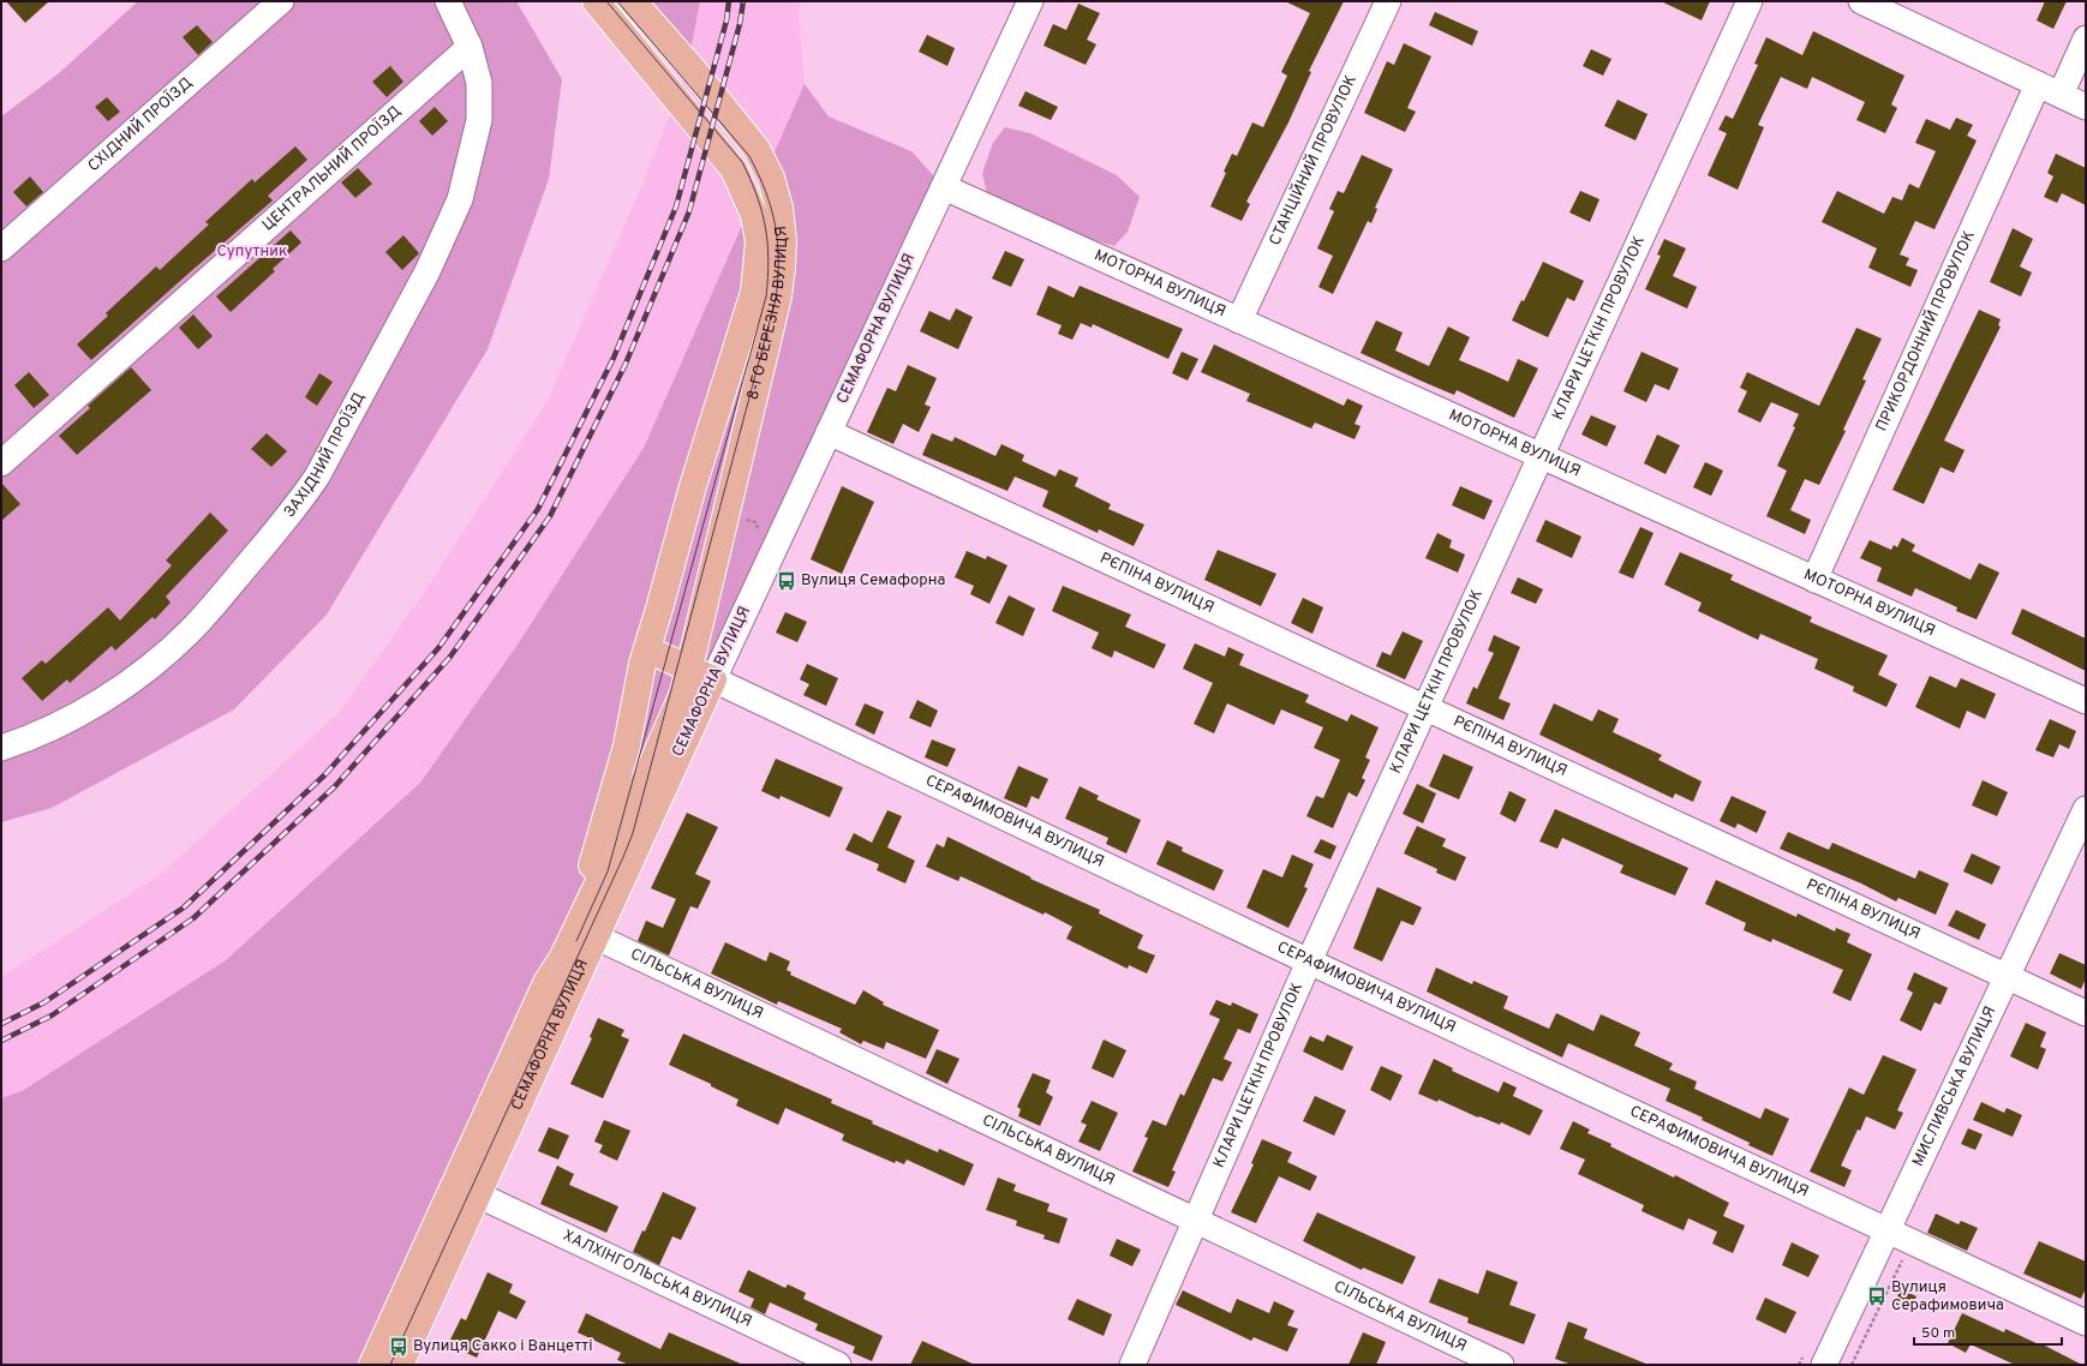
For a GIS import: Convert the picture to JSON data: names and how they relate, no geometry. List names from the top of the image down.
{
  "streets": {
    "main road": ["8-ГО БЕРЕЗНЯ ВУЛИЦЯ", "СЕМАФОРНА ВУЛИЦЯ", "СЕРАФИМОВИЧА ВУЛИЦЯ"],
    "street": [
      "СХІДНИЙ ПРОЇЗД",
      "СТАНЦІЙНИЙ ПРОВУЛОК",
      "ЦЕНТРАЛЬНИЙ ПРОЇЗД",
      "МОТОРНА ВУЛИЦЯ",
      "КЛАРИ ЦЕТКІН ПРОВУЛОК",
      "ПРИКОРДОННИЙ ПРОВУЛОК",
      "ЗАХІДНИЙ ПРОЇЗД",
      "РЄПІНА ВУЛИЦЯ",
      "СІЛЬСЬКА ВУЛИЦЯ",
      "МИСЛИВСЬКА ВУЛИЦЯ",
      "ХАЛХІНГОЛЬСЬКА ВУЛИЦЯ"
    ]
  },
  "crossings": [
    ["СТАНЦІЙНИЙ ПРОВУЛОК", "МОТОРНА ВУЛИЦЯ"],
    ["ЦЕНТРАЛЬНИЙ ПРОЇЗД", "ЗАХІДНИЙ ПРОЇЗД"],
    ["МОТОРНА ВУЛИЦЯ", "КЛАРИ ЦЕТКІН ПРОВУЛОК"],
    ["МОТОРНА ВУЛИЦЯ", "СЕМАФОРНА ВУЛИЦЯ"],
    ["МОТОРНА ВУЛИЦЯ", "ПРИКОРДОННИЙ ПРОВУЛОК"],
    ["8-ГО БЕРЕЗНЯ ВУЛИЦЯ", "СЕМАФОРНА ВУЛИЦЯ"],
    ["8-ГО БЕРЕЗНЯ ВУЛИЦЯ", "СЕРАФИМОВИЧА ВУЛИЦЯ"],
    ["КЛАРИ ЦЕТКІН ПРОВУЛОК", "РЄПІНА ВУЛИЦЯ"],
    ["КЛАРИ ЦЕТКІН ПРОВУЛОК", "СЕРАФИМОВИЧА ВУЛИЦЯ"],
    ["КЛАРИ ЦЕТКІН ПРОВУЛОК", "СІЛЬСЬКА ВУЛИЦЯ"],
    ["СЕМАФОРНА ВУЛИЦЯ", "РЄПІНА ВУЛИЦЯ"],
    ["СЕМАФОРНА ВУЛИЦЯ", "СЕРАФИМОВИЧА ВУЛИЦЯ"],
    ["СЕМАФОРНА ВУЛИЦЯ", "СІЛЬСЬКА ВУЛИЦЯ"],
    ["СЕМАФОРНА ВУЛИЦЯ", "ХАЛХІНГОЛЬСЬКА ВУЛИЦЯ"],
    ["РЄПІНА ВУЛИЦЯ", "МИСЛИВСЬКА ВУЛИЦЯ"],
    ["СЕРАФИМОВИЧА ВУЛИЦЯ", "МИСЛИВСЬКА ВУЛИЦЯ"]
  ],
  "parks": ["Супутник"],
  "places": {
    "bus stop": ["Вулиця Семафорна", "Вулиця Серафимовича", "Вулиця Сакко і Ванцетті"]
  },
  "scale_bar": "50 m"
}
